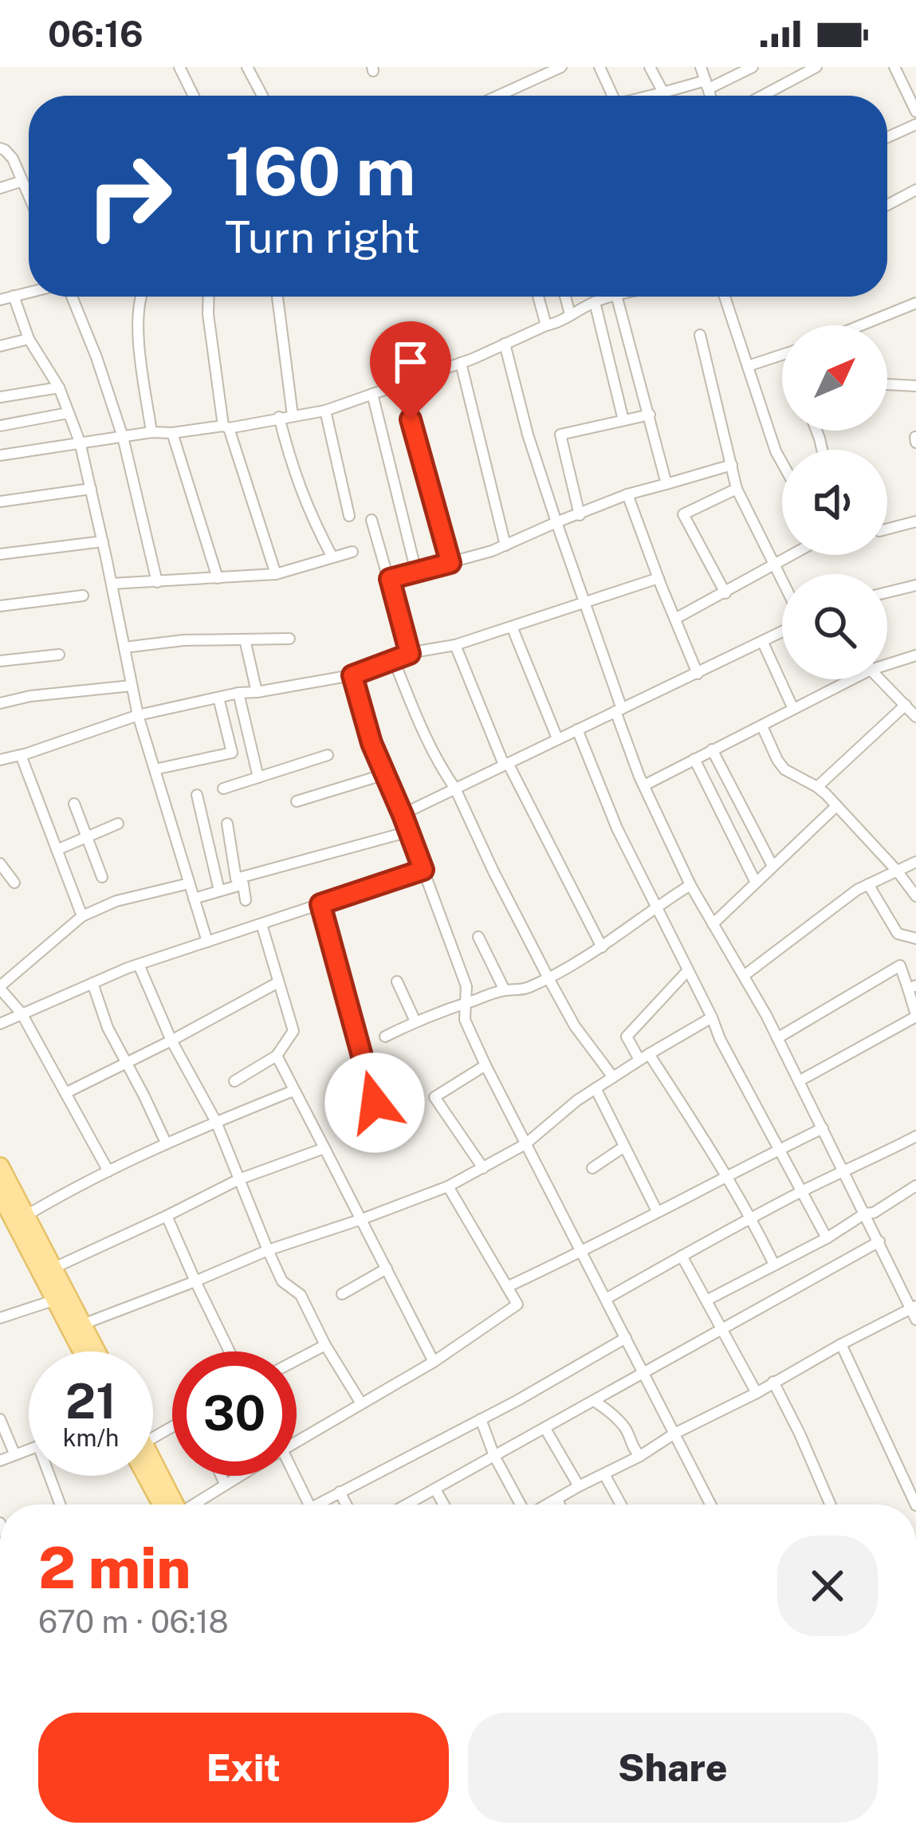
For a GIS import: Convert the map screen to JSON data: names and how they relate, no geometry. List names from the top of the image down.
{
  "north": "top right",
  "page": {
    "status": "06:16",
    "turn": ["160 m", "Turn right"],
    "speed": "21 km/h",
    "limit": "30",
    "heading": ["2 min", "670 m · 06:18"],
    "buttons": ["Exit", "Share"]
  }
}
